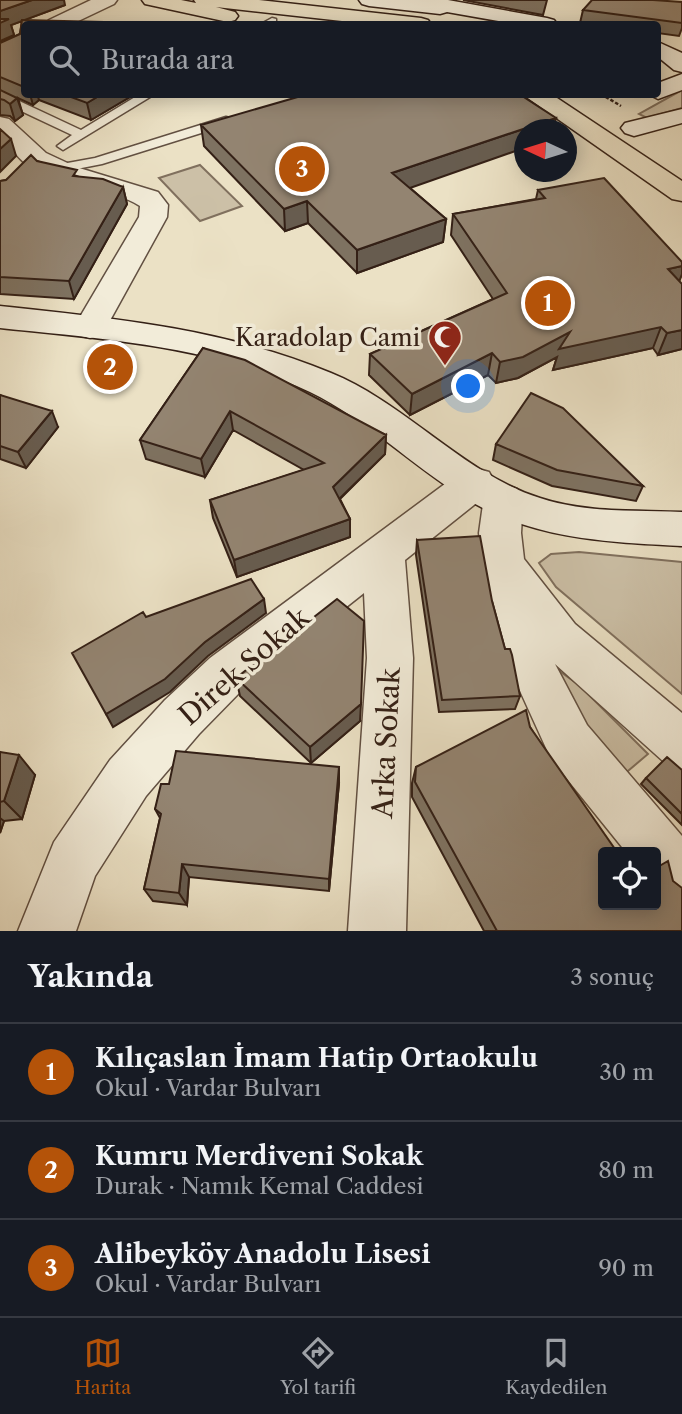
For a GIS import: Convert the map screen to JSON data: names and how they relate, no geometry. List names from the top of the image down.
{
  "streets": {
    "street": ["Direk Sokak", "Arka Sokak"]
  },
  "crossings": [
    ["Direk Sokak", "Arka Sokak"]
  ],
  "places": {
    "mosque": ["Karadolap Cami"]
  },
  "north": "left",
  "page": {
    "search": "Burada ara",
    "pins": ["3", "1", "2"],
    "heading": ["Yakında", "3 sonuç"],
    "list": [
      {
        "mark": "1",
        "name": "Kılıçaslan İmam Hatip Ortaokulu",
        "note": "Okul · Vardar Bulvarı",
        "value": "30 m"
      },
      {
        "mark": "2",
        "name": "Kumru Merdiveni Sokak",
        "note": "Durak · Namık Kemal Caddesi",
        "value": "80 m"
      },
      {
        "mark": "3",
        "name": "Alibeyköy Anadolu Lisesi",
        "note": "Okul · Vardar Bulvarı",
        "value": "90 m"
      }
    ],
    "nav": ["Harita", "Yol tarifi", "Kaydedilen"]
  }
}
